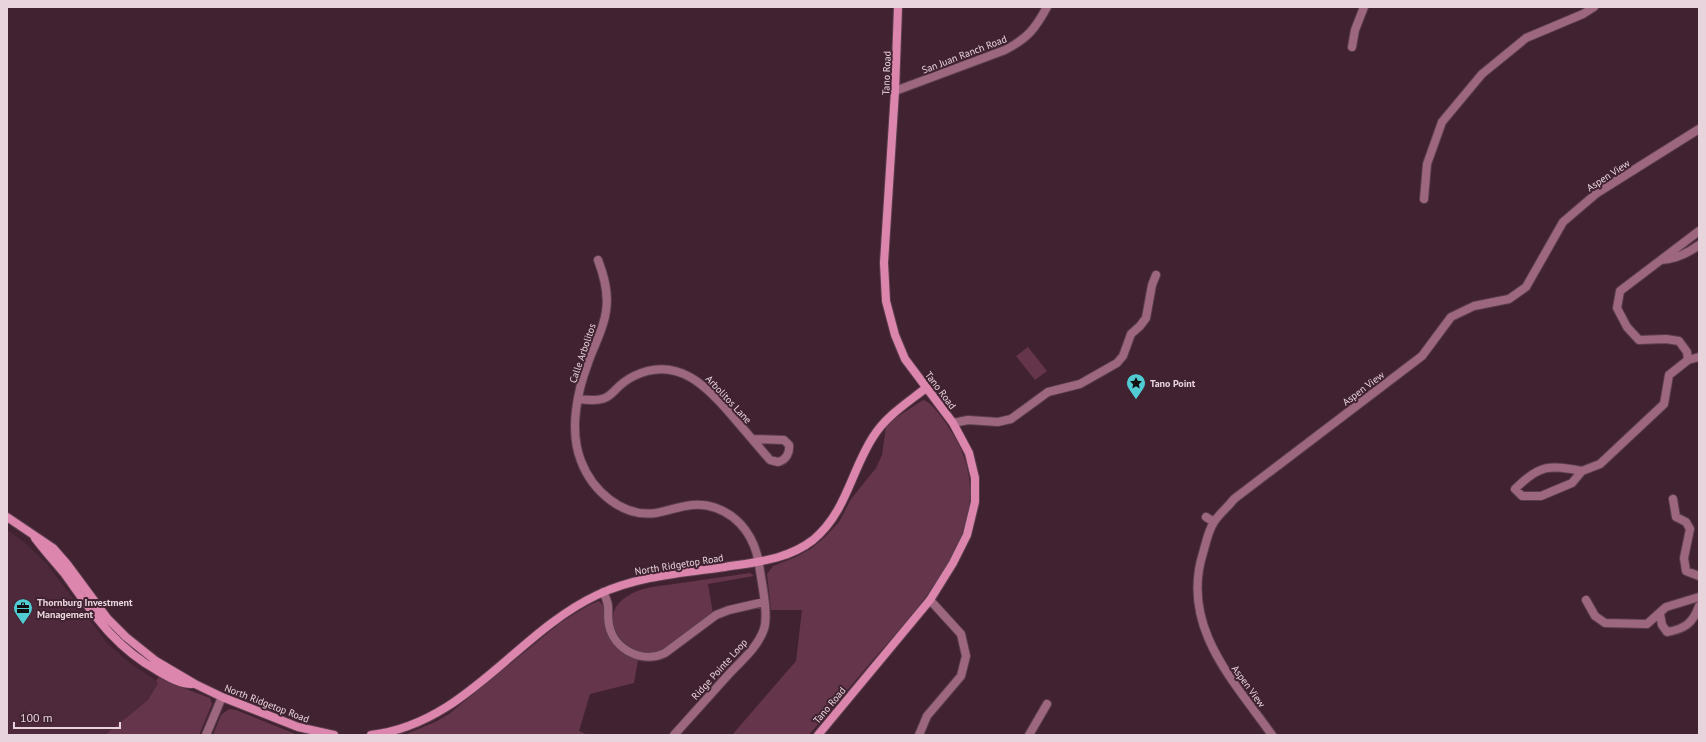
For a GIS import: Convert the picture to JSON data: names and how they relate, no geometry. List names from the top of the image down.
{
  "streets": {
    "street": [
      "San Juan Ranch Road",
      "Tano Road",
      "Aspen View",
      "Calle Arbolitos",
      "Arbolitos Lane",
      "North Ridgetop Road",
      "Ridge Pointe Loop"
    ]
  },
  "crossings": [
    ["San Juan Ranch Road", "Tano Road"],
    ["Tano Road", "North Ridgetop Road"],
    ["Calle Arbolitos", "Arbolitos Lane"],
    ["Calle Arbolitos", "North Ridgetop Road"],
    ["Calle Arbolitos", "Ridge Pointe Loop"],
    ["North Ridgetop Road", "Ridge Pointe Loop"]
  ],
  "places": {
    "place": ["Tano Point"],
    "office": ["Thornburg Investment Management"]
  },
  "scale_bar": "100 m"
}
